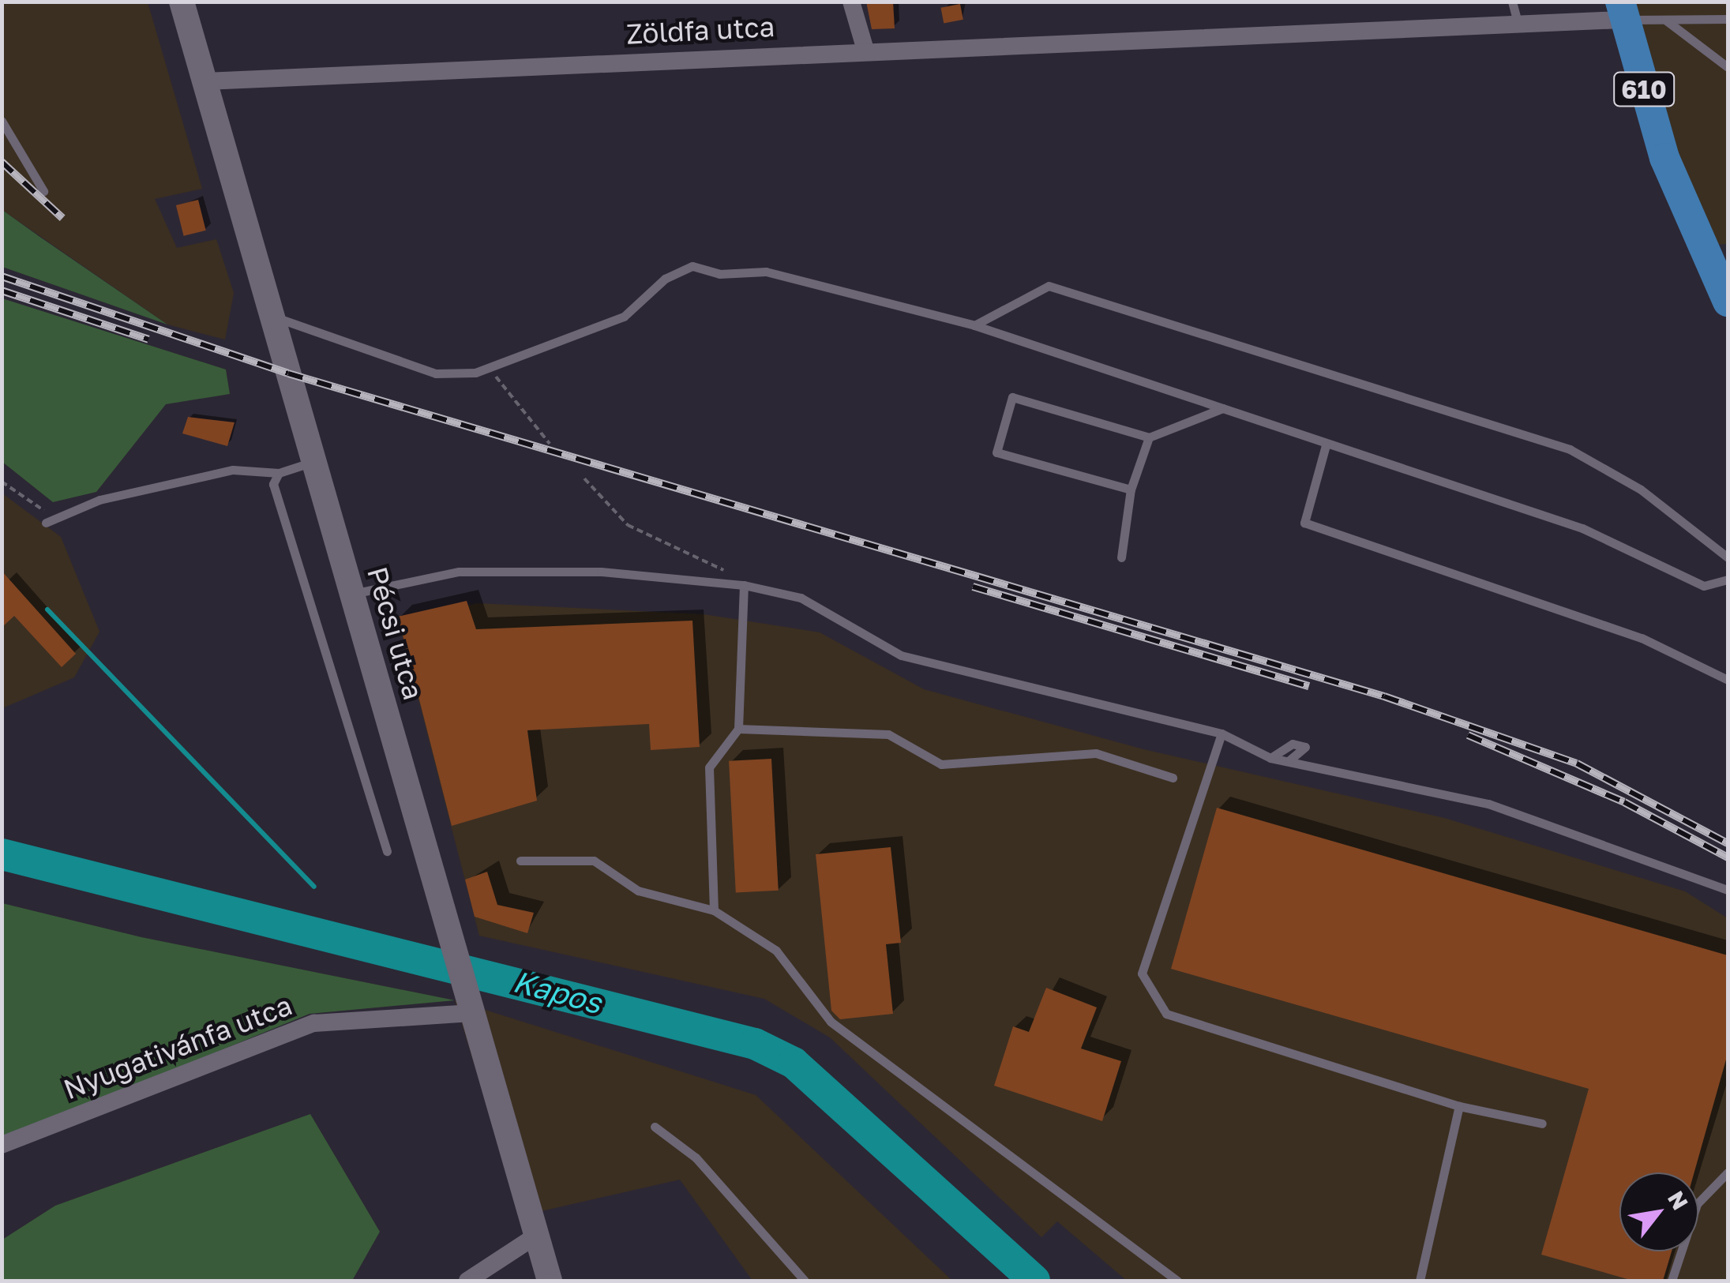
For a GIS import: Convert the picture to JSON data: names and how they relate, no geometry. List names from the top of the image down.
{
  "streets": {
    "main road": ["610"],
    "street": ["Zöldfa utca", "Pécsi utca", "Nyugativánfa utca"]
  },
  "crossings": [
    ["Zöldfa utca", "610"],
    ["Zöldfa utca", "Pécsi utca"],
    ["Pécsi utca", "Nyugativánfa utca"]
  ],
  "water": ["Kapos"],
  "north": "top right"
}
